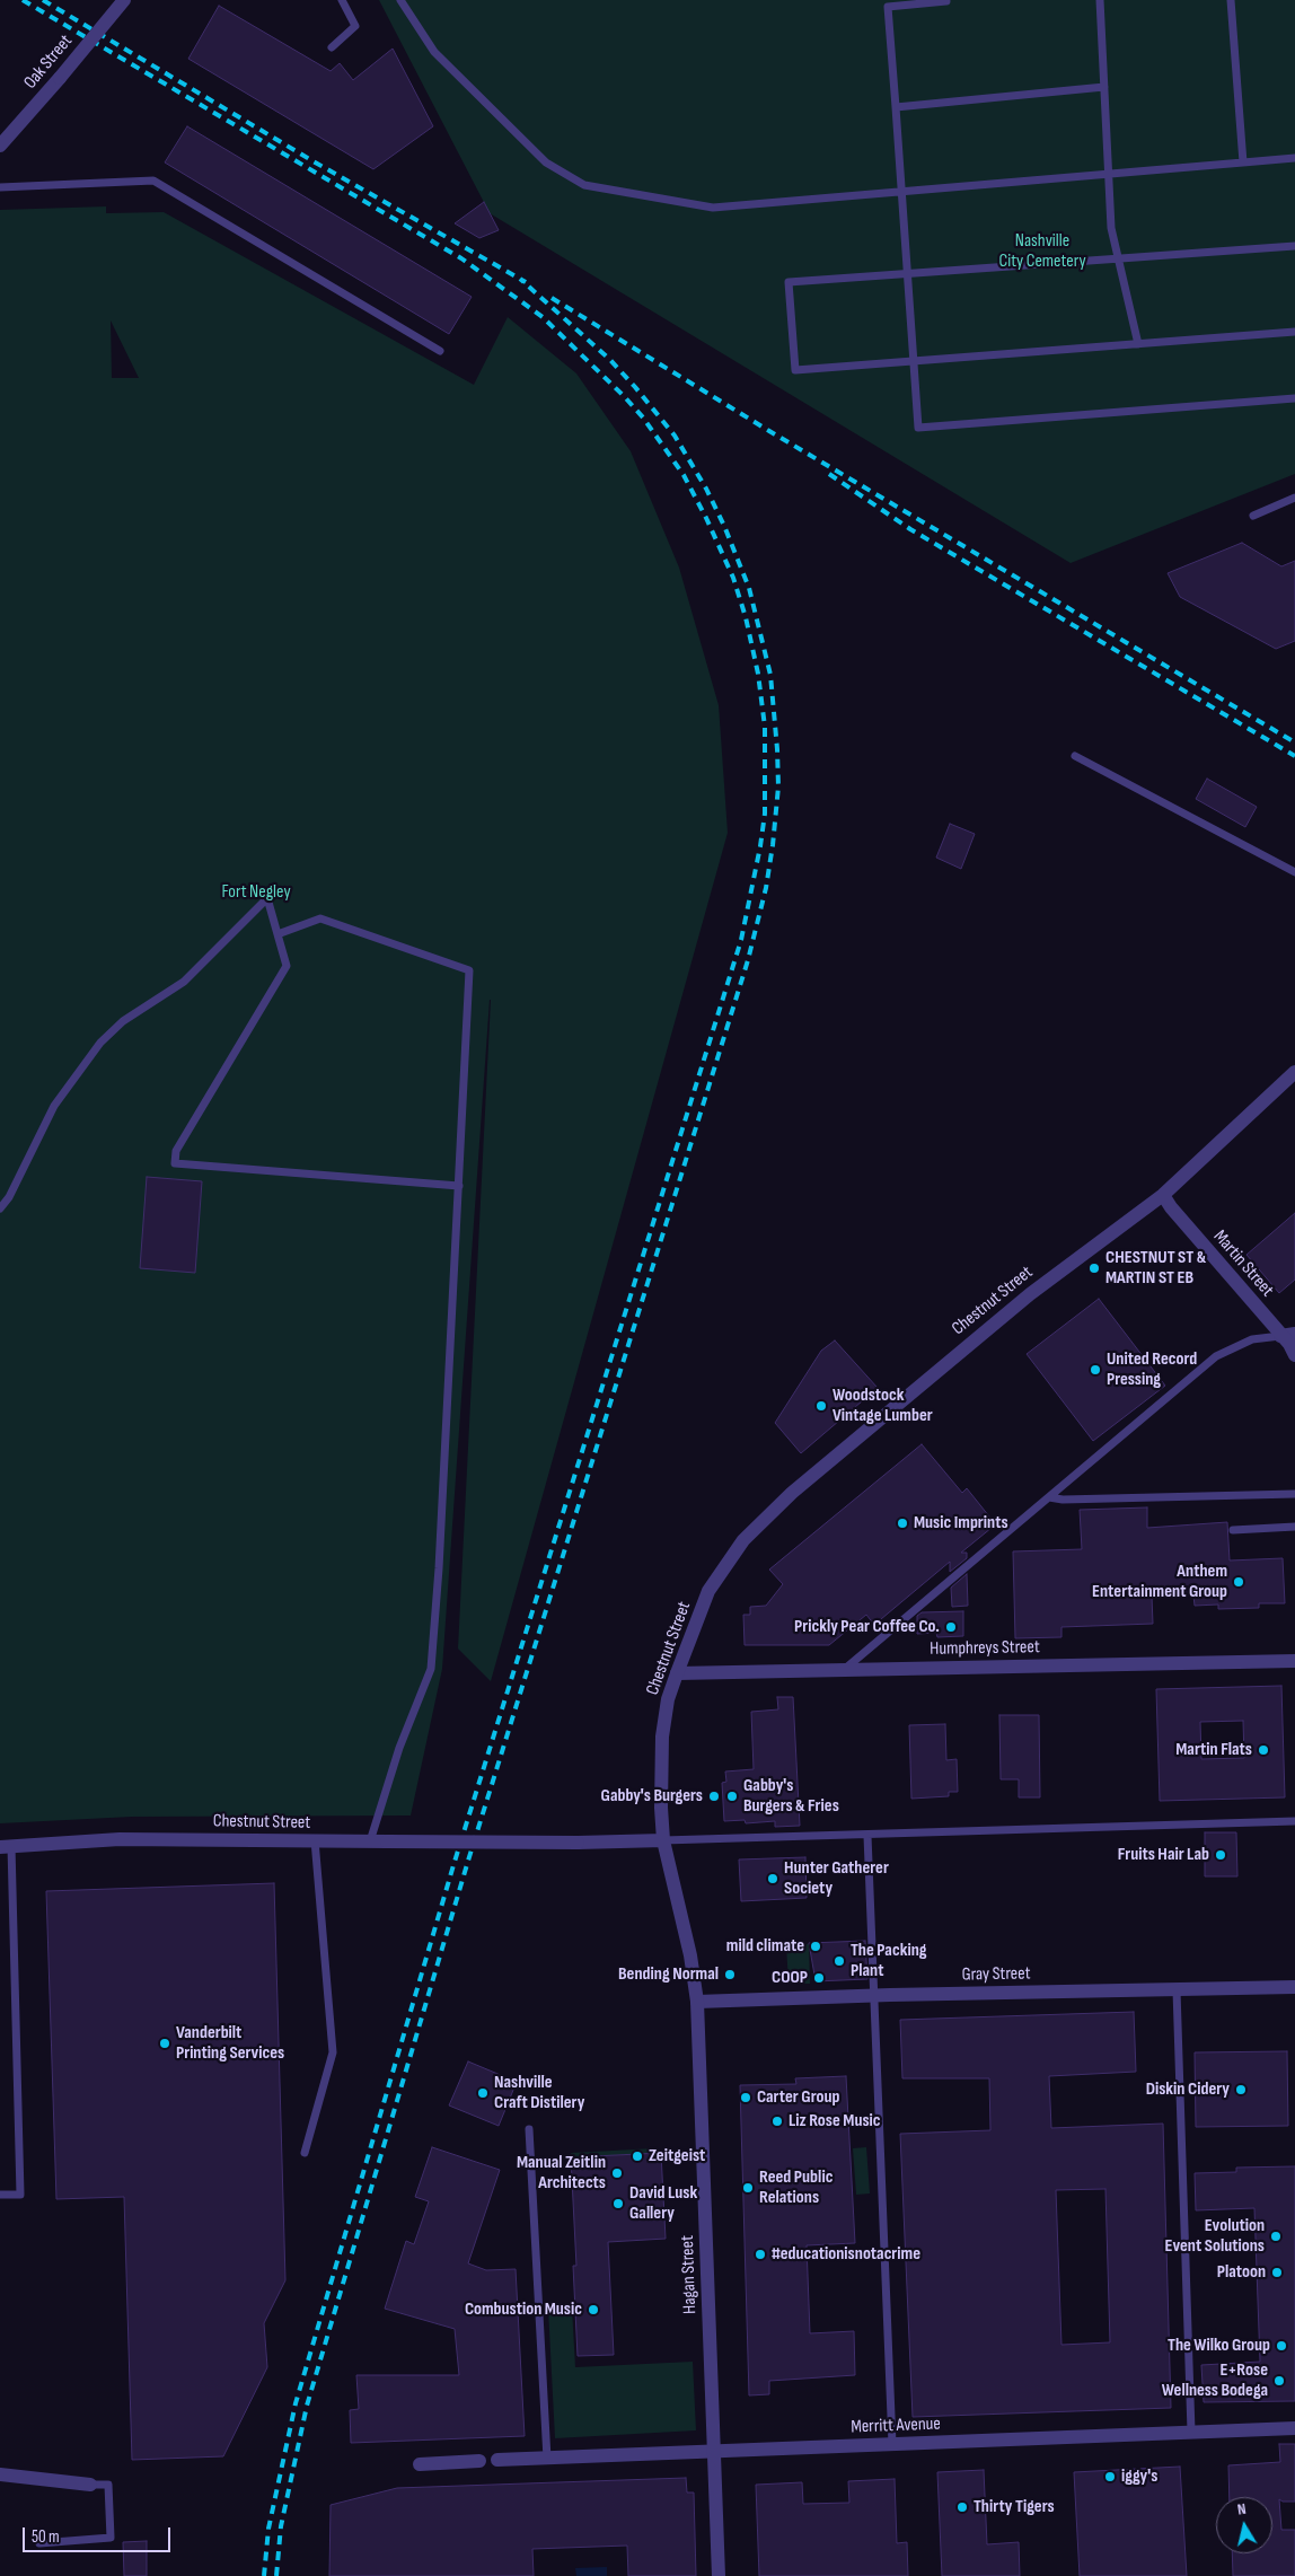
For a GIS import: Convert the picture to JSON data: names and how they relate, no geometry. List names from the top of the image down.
{
  "streets": {
    "street": [
      "Oak Street",
      "Martin Street",
      "Chestnut Street",
      "Humphreys Street",
      "Gray Street",
      "Hagan Street",
      "Merritt Avenue"
    ]
  },
  "crossings": [
    ["Martin Street", "Chestnut Street"],
    ["Chestnut Street", "Humphreys Street"],
    ["Chestnut Street", "Hagan Street"],
    ["Gray Street", "Hagan Street"],
    ["Hagan Street", "Merritt Avenue"]
  ],
  "parks": ["Nashville City Cemetery", "Fort Negley"],
  "places": [
    "CHESTNUT ST & MARTIN ST EB",
    "United Record Pressing",
    "Woodstock Vintage Lumber",
    "Music Imprints",
    "Anthem Entertainment Group",
    "Prickly Pear Coffee Co.",
    "Martin Flats",
    "Gabby's Burgers",
    "Gabby's Burgers & Fries",
    "Fruits Hair Lab",
    "Hunter Gatherer Society",
    "mild climate",
    "The Packing Plant",
    "Bending Normal",
    "COOP",
    "Vanderbilt Printing Services",
    "Diskin Cidery",
    "Nashville Craft Distilery",
    "Carter Group",
    "Liz Rose Music",
    "Zeitgeist",
    "Manual Zeitlin Architects",
    "Reed Public Relations",
    "David Lusk Gallery",
    "Evolution Event Solutions",
    "#educationisnotacrime",
    "Platoon",
    "Combustion Music",
    "The Wilko Group",
    "E+Rose Wellness Bodega",
    "iggy's",
    "Thirty Tigers"
  ],
  "scale_bar": "50 m",
  "north": "top"
}
